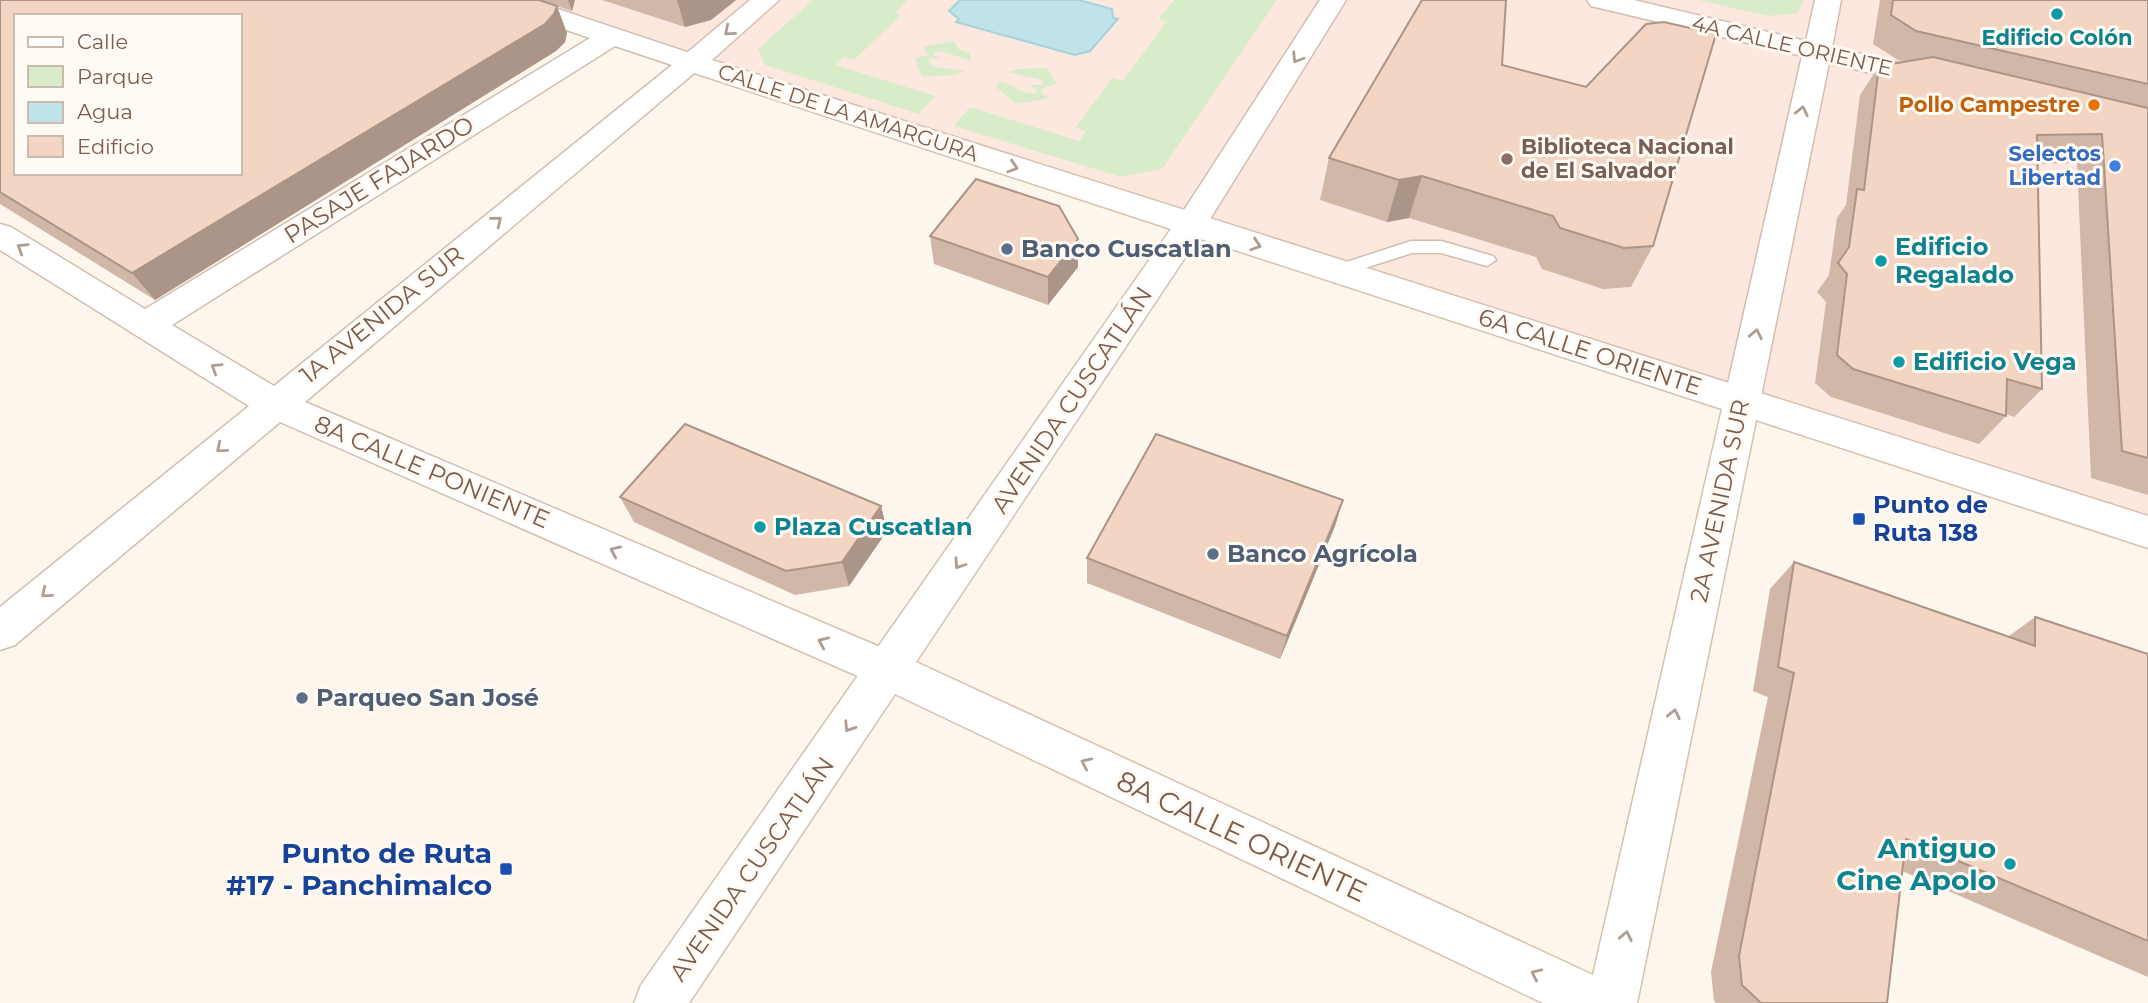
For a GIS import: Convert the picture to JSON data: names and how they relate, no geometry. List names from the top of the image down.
{
  "streets": {
    "street": [
      "4A CALLE ORIENTE",
      "CALLE DE LA AMARGURA",
      "PASAJE FAJARDO",
      "1A AVENIDA SUR",
      "6A CALLE ORIENTE",
      "AVENIDA CUSCATLÁN",
      "8A CALLE PONIENTE",
      "2A AVENIDA SUR",
      "8A CALLE ORIENTE"
    ]
  },
  "crossings": [
    ["4A CALLE ORIENTE", "2A AVENIDA SUR"],
    ["CALLE DE LA AMARGURA", "PASAJE FAJARDO"],
    ["CALLE DE LA AMARGURA", "1A AVENIDA SUR"],
    ["CALLE DE LA AMARGURA", "6A CALLE ORIENTE"],
    ["CALLE DE LA AMARGURA", "AVENIDA CUSCATLÁN"],
    ["PASAJE FAJARDO", "8A CALLE PONIENTE"],
    ["1A AVENIDA SUR", "8A CALLE PONIENTE"],
    ["6A CALLE ORIENTE", "AVENIDA CUSCATLÁN"],
    ["6A CALLE ORIENTE", "2A AVENIDA SUR"],
    ["AVENIDA CUSCATLÁN", "8A CALLE PONIENTE"],
    ["AVENIDA CUSCATLÁN", "8A CALLE ORIENTE"],
    ["8A CALLE PONIENTE", "8A CALLE ORIENTE"]
  ],
  "one_way": [
    "CALLE DE LA AMARGURA",
    "AVENIDA CUSCATLÁN",
    "8A CALLE PONIENTE",
    "2A AVENIDA SUR",
    "8A CALLE ORIENTE"
  ],
  "places": {
    "other": [
      "Edificio Colón",
      "Pollo Campestre",
      "Biblioteca Nacional de El Salvador",
      "Selectos Libertad",
      "Banco Cuscatlan",
      "Edificio Regalado",
      "Edificio Vega",
      "Plaza Cuscatlan",
      "Banco Agrícola",
      "Parqueo San José",
      "Antiguo Cine Apolo"
    ],
    "transit": ["Punto de Ruta 138", "Punto de Ruta #17 - Panchimalco"]
  },
  "legend": [
    "Calle",
    "Parque",
    "Agua",
    "Edificio"
  ]
}
